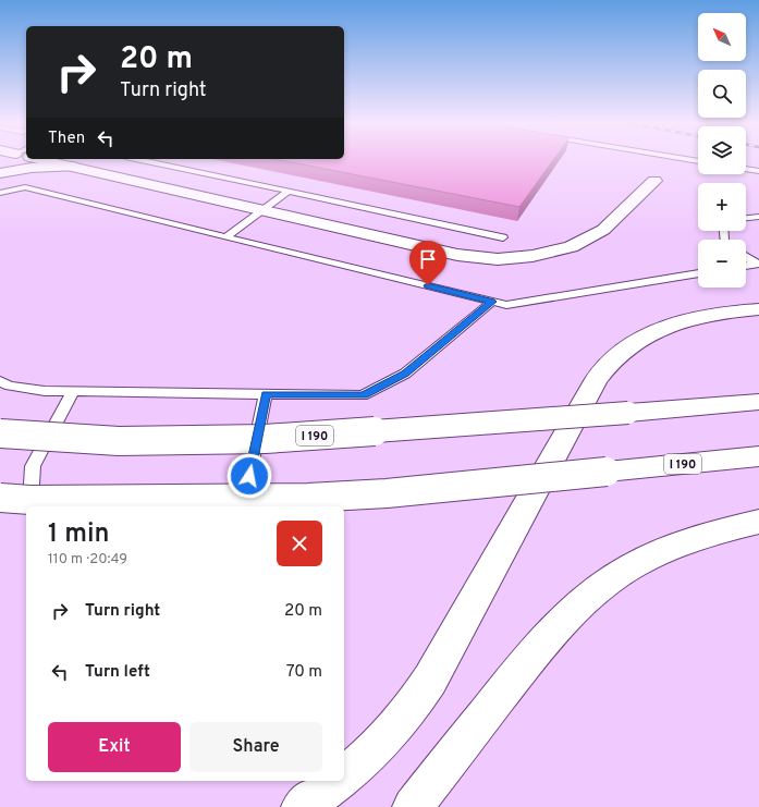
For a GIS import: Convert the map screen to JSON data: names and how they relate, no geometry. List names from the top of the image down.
{
  "streets": {
    "main road": ["I 190"]
  },
  "north": "top left",
  "page": {
    "map_buttons": ["+", "−"],
    "turn": ["20 m", "Turn right"],
    "then": "Then",
    "heading": ["1 min", "110 m · 20:49"],
    "list": [
      {
        "name": "Turn right",
        "value": "20 m"
      },
      {
        "name": "Turn left",
        "value": "70 m"
      }
    ],
    "buttons": ["Exit", "Share"]
  }
}
